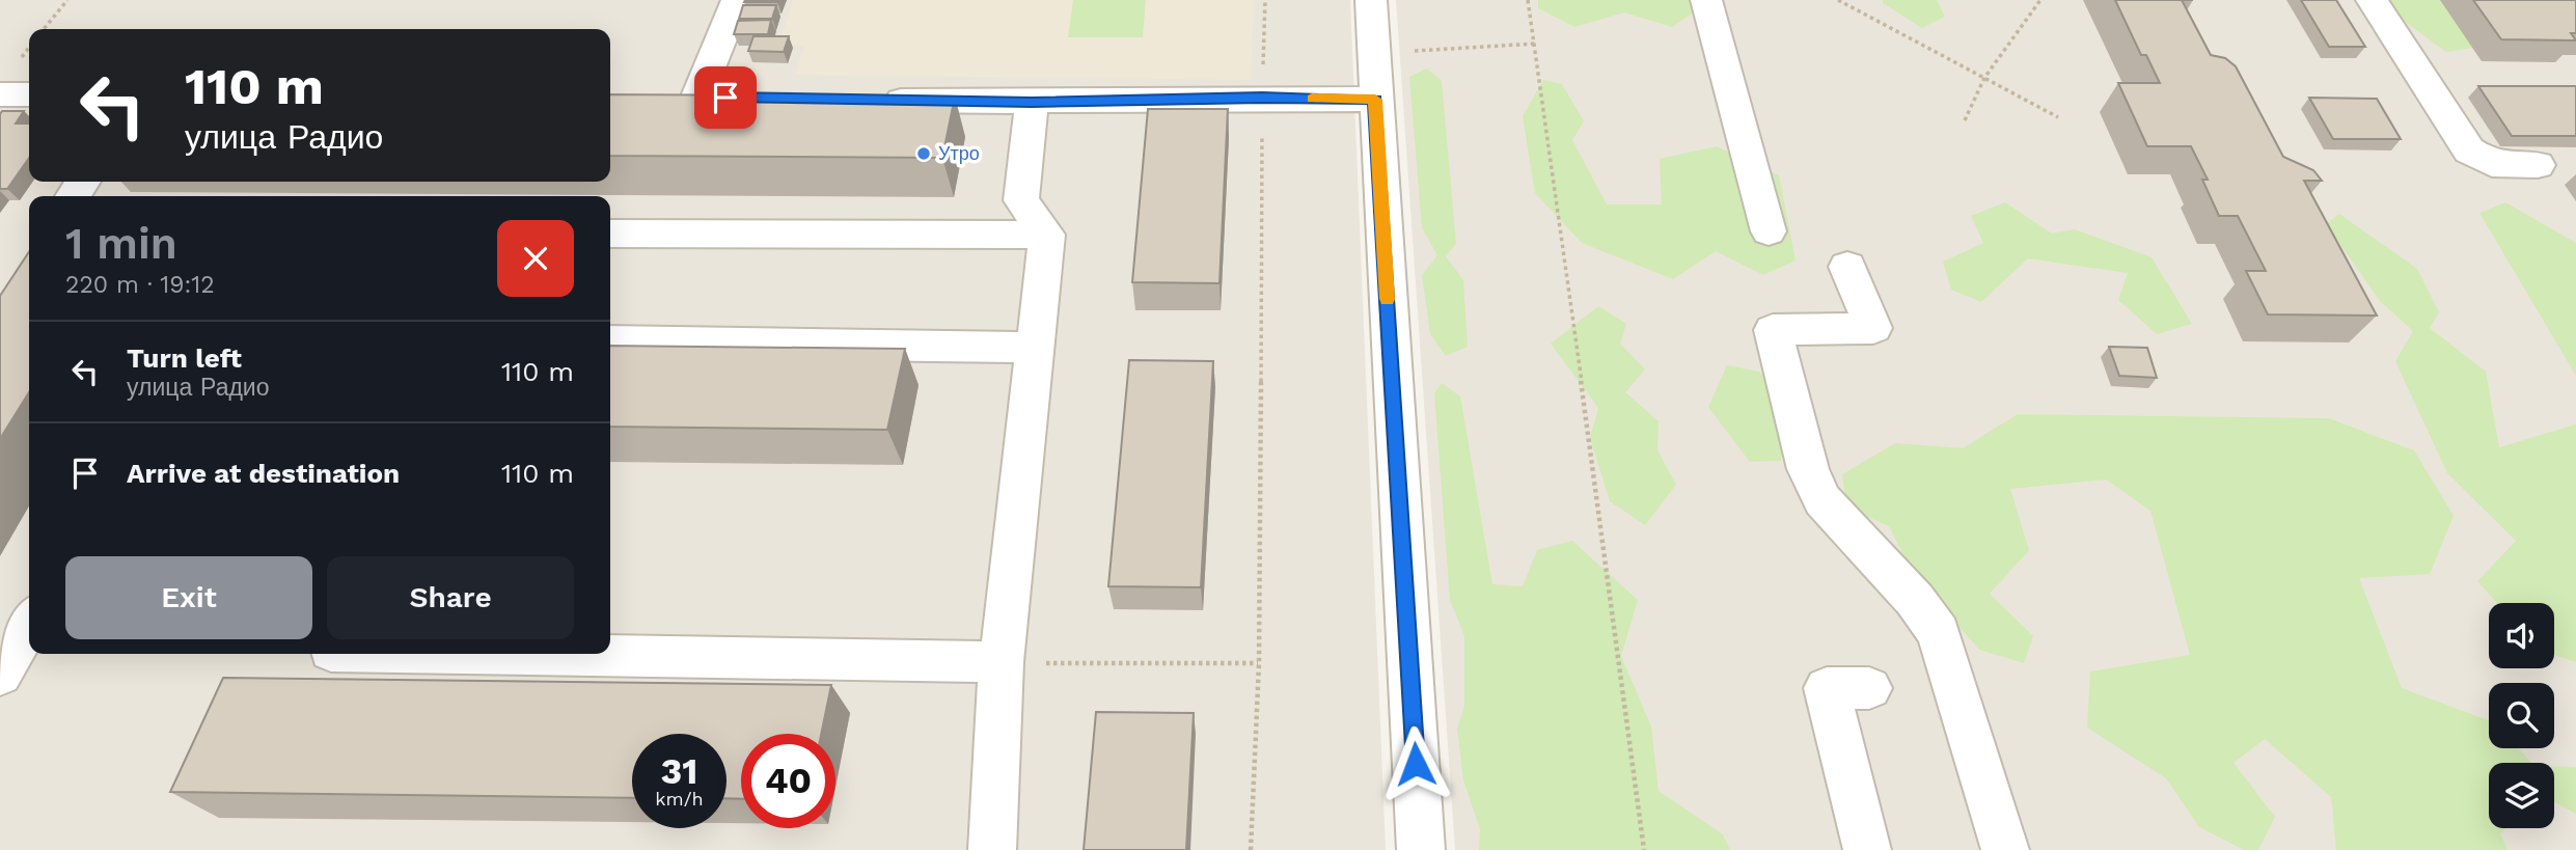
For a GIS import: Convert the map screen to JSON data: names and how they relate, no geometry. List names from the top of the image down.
{
  "places": ["Утро"],
  "page": {
    "turn": ["110 m", "улица Радио"],
    "heading": ["1 min", "220 m · 19:12"],
    "list": [
      {
        "name": "Turn left",
        "note": "улица Радио",
        "value": "110 m"
      },
      {
        "name": "Arrive at destination",
        "value": "110 m"
      }
    ],
    "buttons": ["Exit", "Share"],
    "speed": "31 km/h",
    "limit": "40"
  }
}
